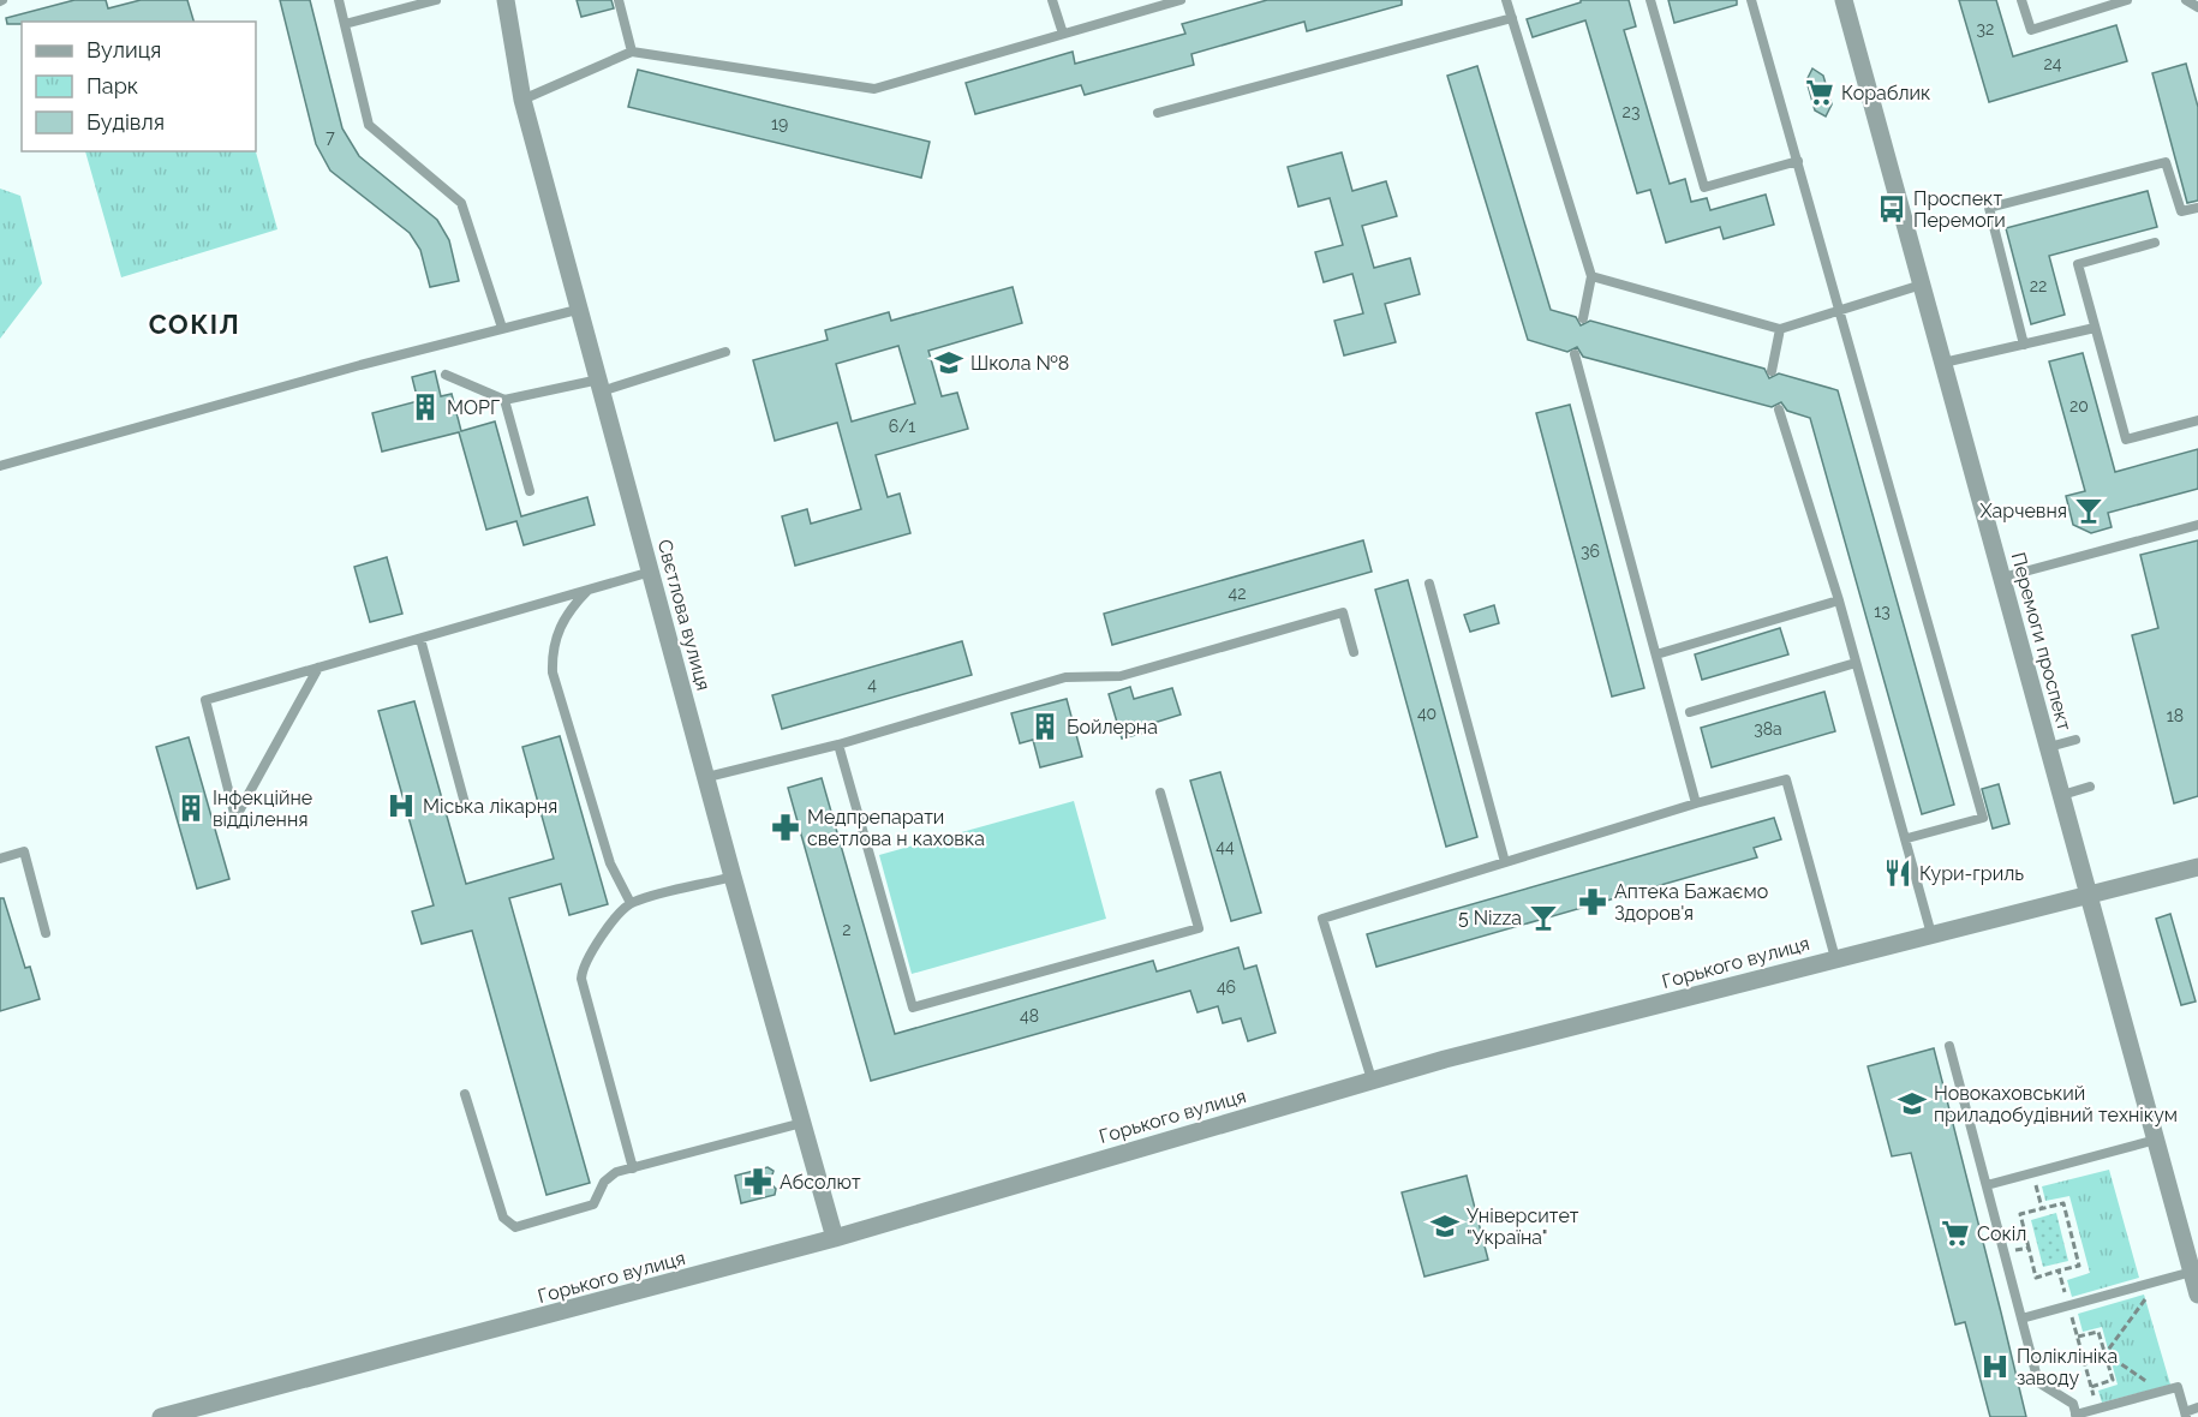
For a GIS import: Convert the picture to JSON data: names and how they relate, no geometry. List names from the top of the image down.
{
  "streets": {
    "street": ["Свєтлова вулиця", "Перемоги проспект", "Горького вулиця"]
  },
  "crossings": [
    ["Свєтлова вулиця", "Горького вулиця"],
    ["Перемоги проспект", "Горького вулиця"]
  ],
  "districts": ["СОКІЛ"],
  "places": {
    "supermarket": ["Кораблик", "Сокіл"],
    "bus stop": ["Проспект Перемоги"],
    "school or university": ["Школа №8", "Новокаховський приладобудівний технікум", "Університет \"Україна\""],
    "building": ["МОРГ", "Бойлерна", "Інфекційне відділення"],
    "bar": ["Харчевня", "5 Nizza"],
    "hospital": ["Міська лікарня", "Поліклініка заводу"],
    "pharmacy": ["Медпрепарати светлова н каховка", "Аптека Бажаємо Здоров'я", "Абсолют"],
    "restaurant": ["Кури-гриль"]
  },
  "house_numbers": [
    "32",
    "24",
    "23",
    "19",
    "7",
    "22",
    "20",
    "6/1",
    "36",
    "42",
    "13",
    "4",
    "40",
    "18",
    "38а",
    "44",
    "2",
    "46",
    "48"
  ],
  "legend": ["Вулиця", "Парк", "Будівля"]
}
